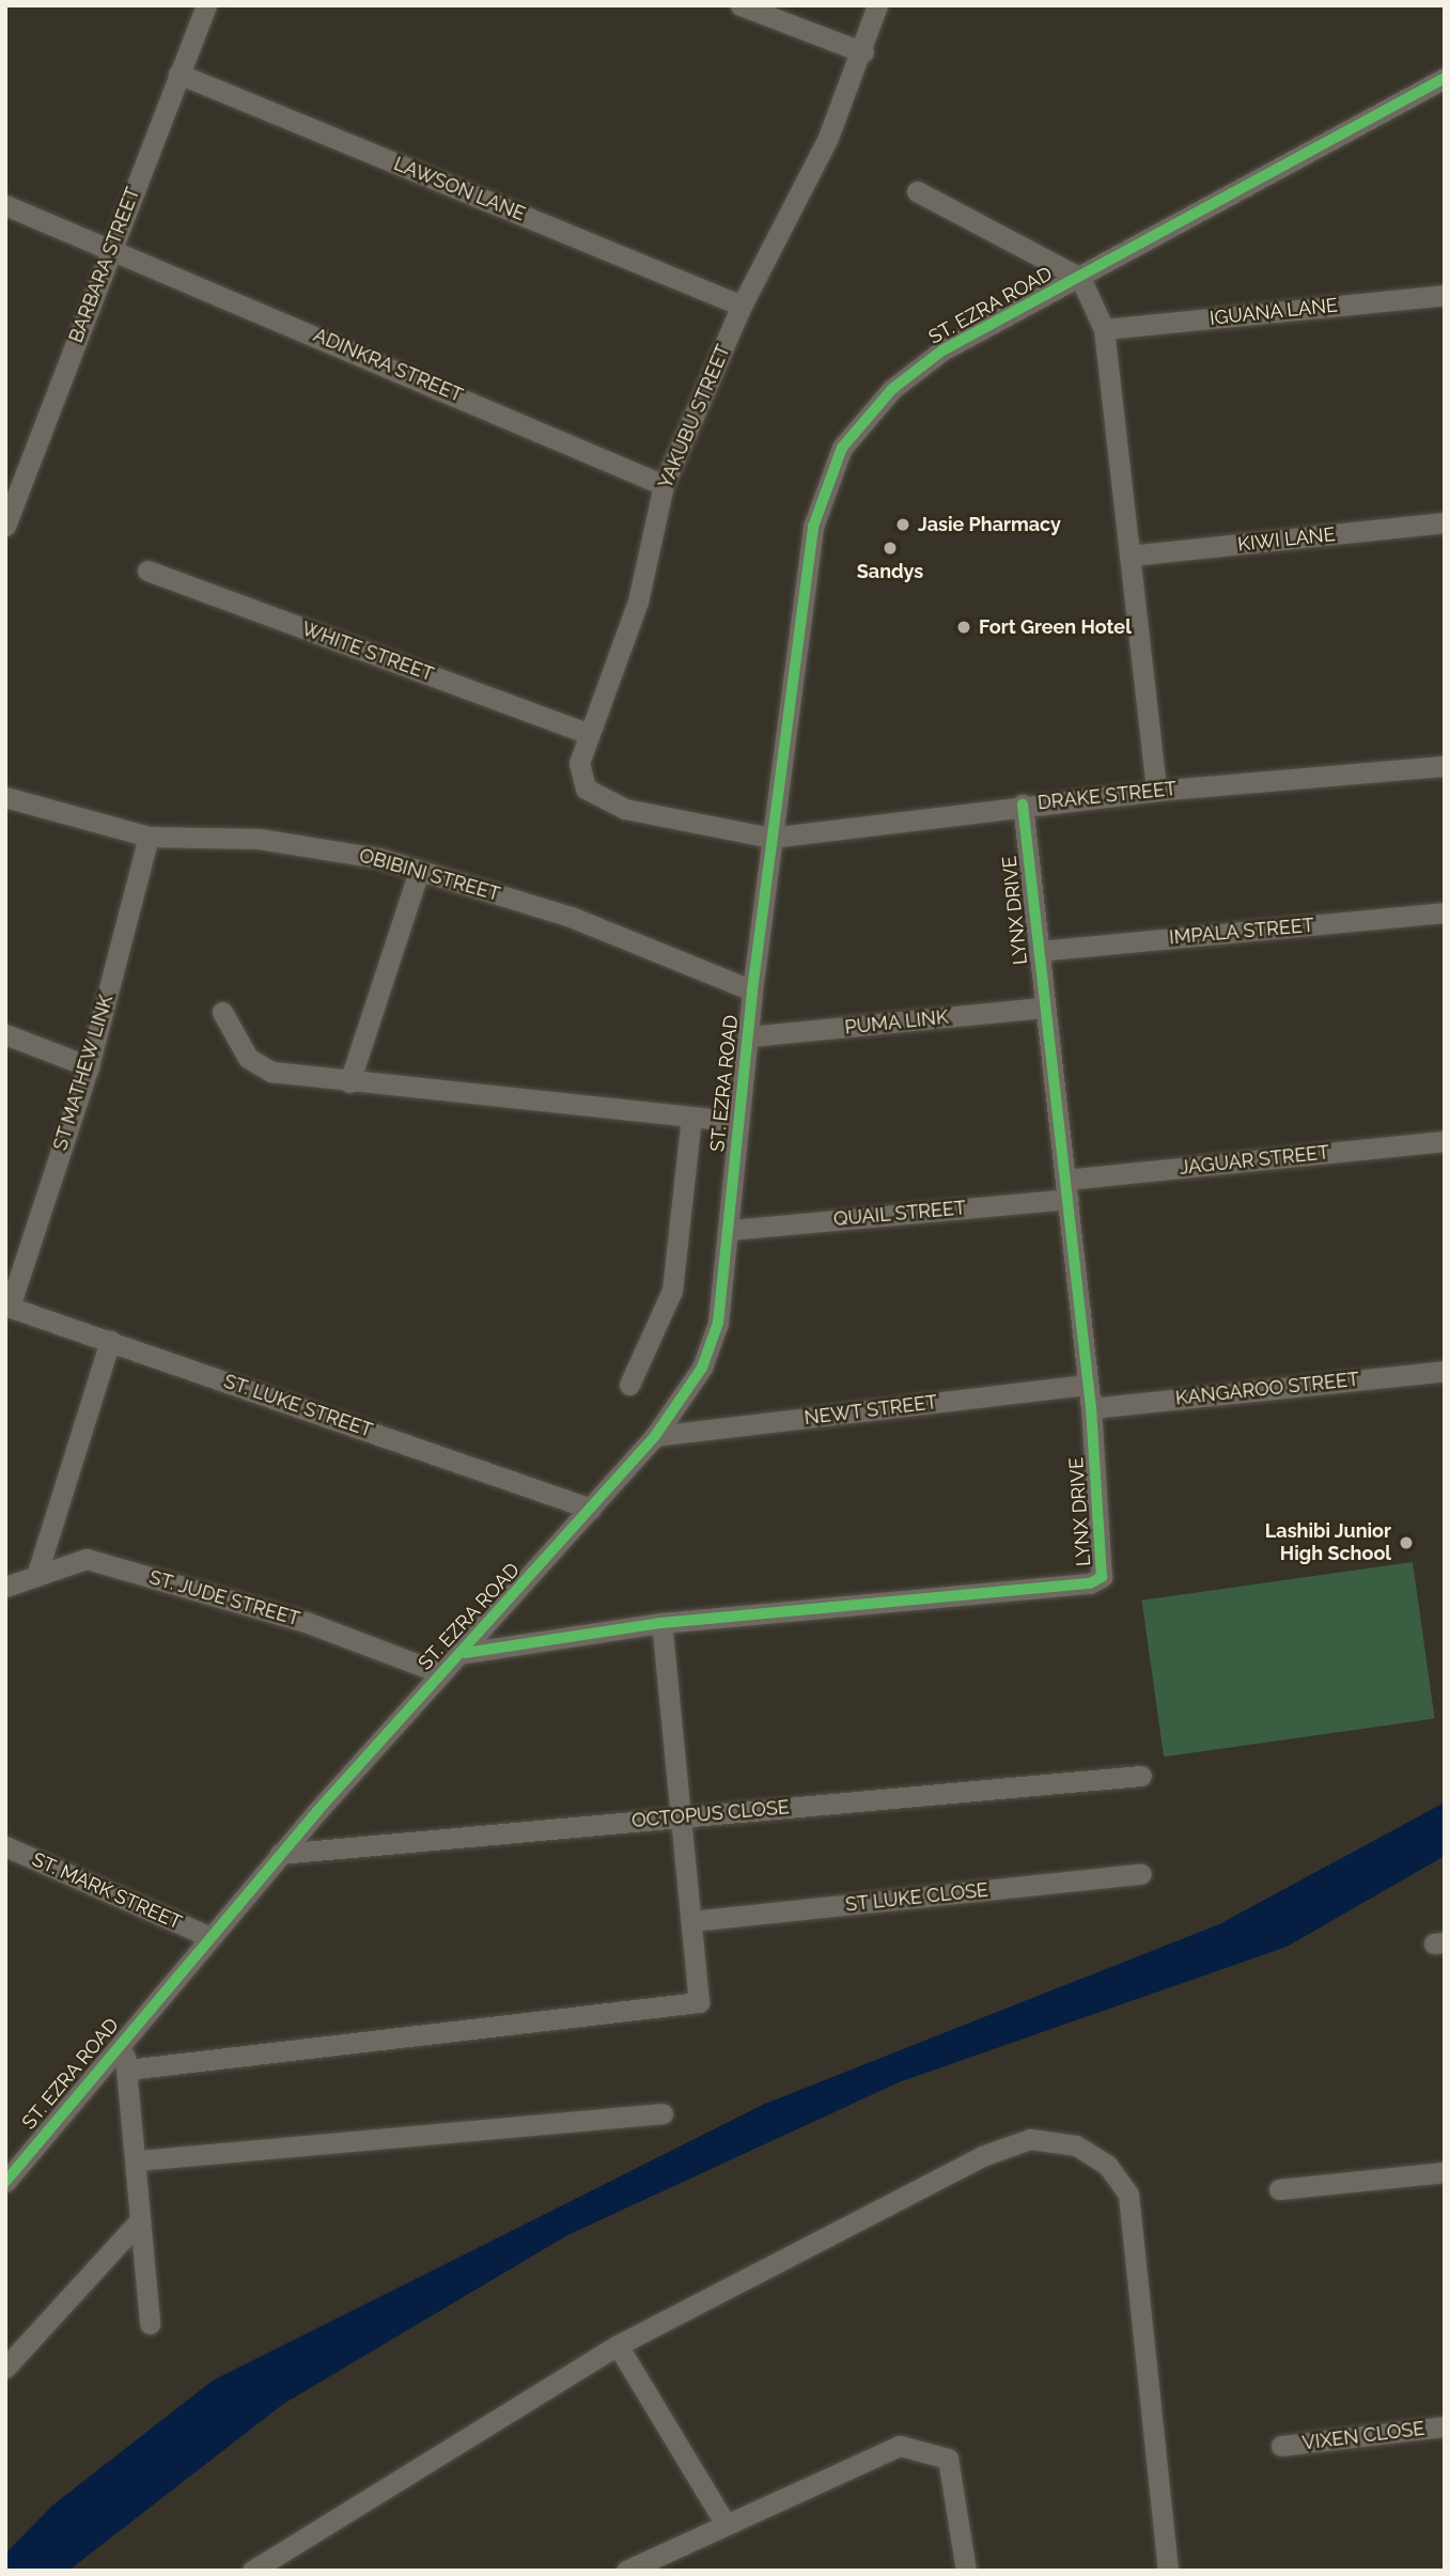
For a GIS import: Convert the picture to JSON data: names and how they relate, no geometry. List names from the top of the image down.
{
  "streets": {
    "street": [
      "LAWSON LANE",
      "BARBARA STREET",
      "ST. EZRA ROAD",
      "IGUANA LANE",
      "ADINKRA STREET",
      "YAKUBU STREET",
      "KIWI LANE",
      "WHITE STREET",
      "DRAKE STREET",
      "OBIBINI STREET",
      "LYNX DRIVE",
      "IMPALA STREET",
      "PUMA LINK",
      "ST MATHEW LINK",
      "JAGUAR STREET",
      "QUAIL STREET",
      "KANGAROO STREET",
      "ST. LUKE STREET",
      "NEWT STREET",
      "ST. JUDE STREET",
      "OCTOPUS CLOSE",
      "ST. MARK STREET",
      "ST LUKE CLOSE",
      "VIXEN CLOSE"
    ]
  },
  "crossings": [
    ["LAWSON LANE", "BARBARA STREET"],
    ["LAWSON LANE", "YAKUBU STREET"],
    ["BARBARA STREET", "ADINKRA STREET"],
    ["ST. EZRA ROAD", "YAKUBU STREET"],
    ["ST. EZRA ROAD", "DRAKE STREET"],
    ["ST. EZRA ROAD", "OBIBINI STREET"],
    ["ST. EZRA ROAD", "LYNX DRIVE"],
    ["ST. EZRA ROAD", "PUMA LINK"],
    ["ST. EZRA ROAD", "QUAIL STREET"],
    ["ST. EZRA ROAD", "ST. LUKE STREET"],
    ["ST. EZRA ROAD", "NEWT STREET"],
    ["ST. EZRA ROAD", "ST. JUDE STREET"],
    ["ST. EZRA ROAD", "OCTOPUS CLOSE"],
    ["ST. EZRA ROAD", "ST. MARK STREET"],
    ["ADINKRA STREET", "YAKUBU STREET"],
    ["YAKUBU STREET", "WHITE STREET"],
    ["YAKUBU STREET", "DRAKE STREET"],
    ["DRAKE STREET", "LYNX DRIVE"],
    ["OBIBINI STREET", "ST MATHEW LINK"],
    ["LYNX DRIVE", "IMPALA STREET"],
    ["LYNX DRIVE", "PUMA LINK"],
    ["LYNX DRIVE", "JAGUAR STREET"],
    ["LYNX DRIVE", "QUAIL STREET"],
    ["LYNX DRIVE", "KANGAROO STREET"],
    ["LYNX DRIVE", "NEWT STREET"],
    ["ST MATHEW LINK", "ST. LUKE STREET"],
    ["JAGUAR STREET", "QUAIL STREET"]
  ],
  "places": [
    "Jasie Pharmacy",
    "Sandys",
    "Fort Green Hotel",
    "Lashibi Junior High School"
  ]
}
